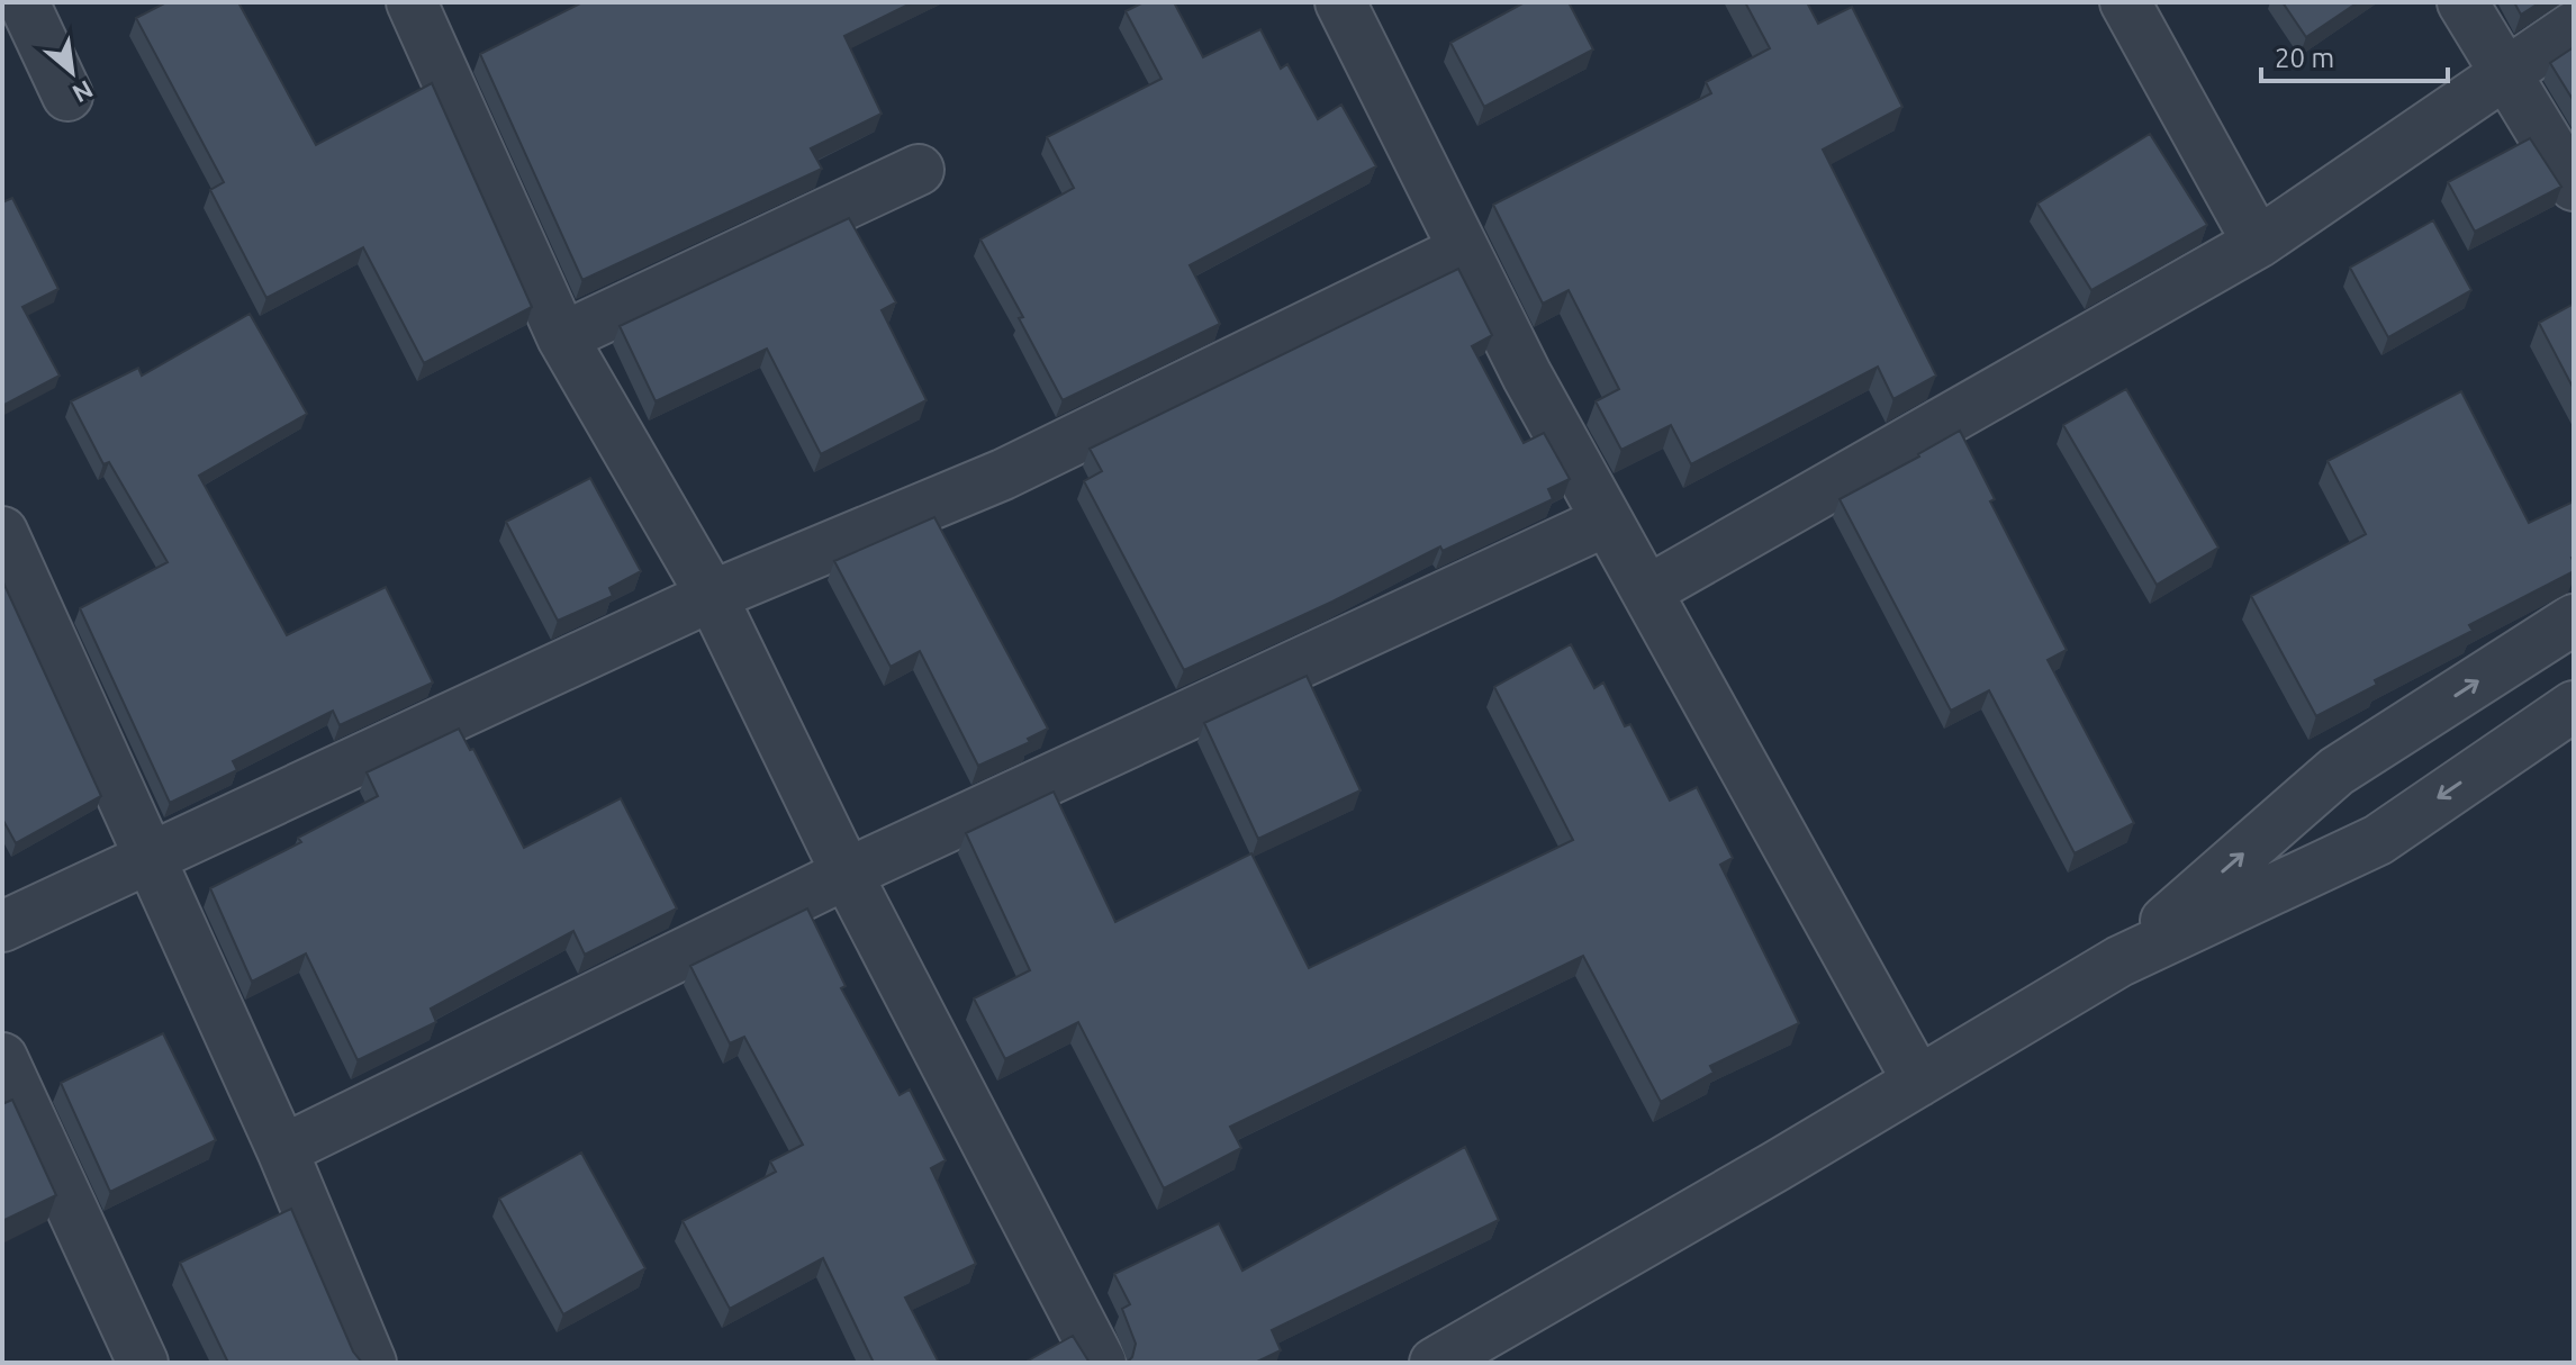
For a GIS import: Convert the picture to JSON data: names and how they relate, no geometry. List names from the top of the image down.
{
  "scale_bar": "20 m",
  "north": "bottom right"
}
